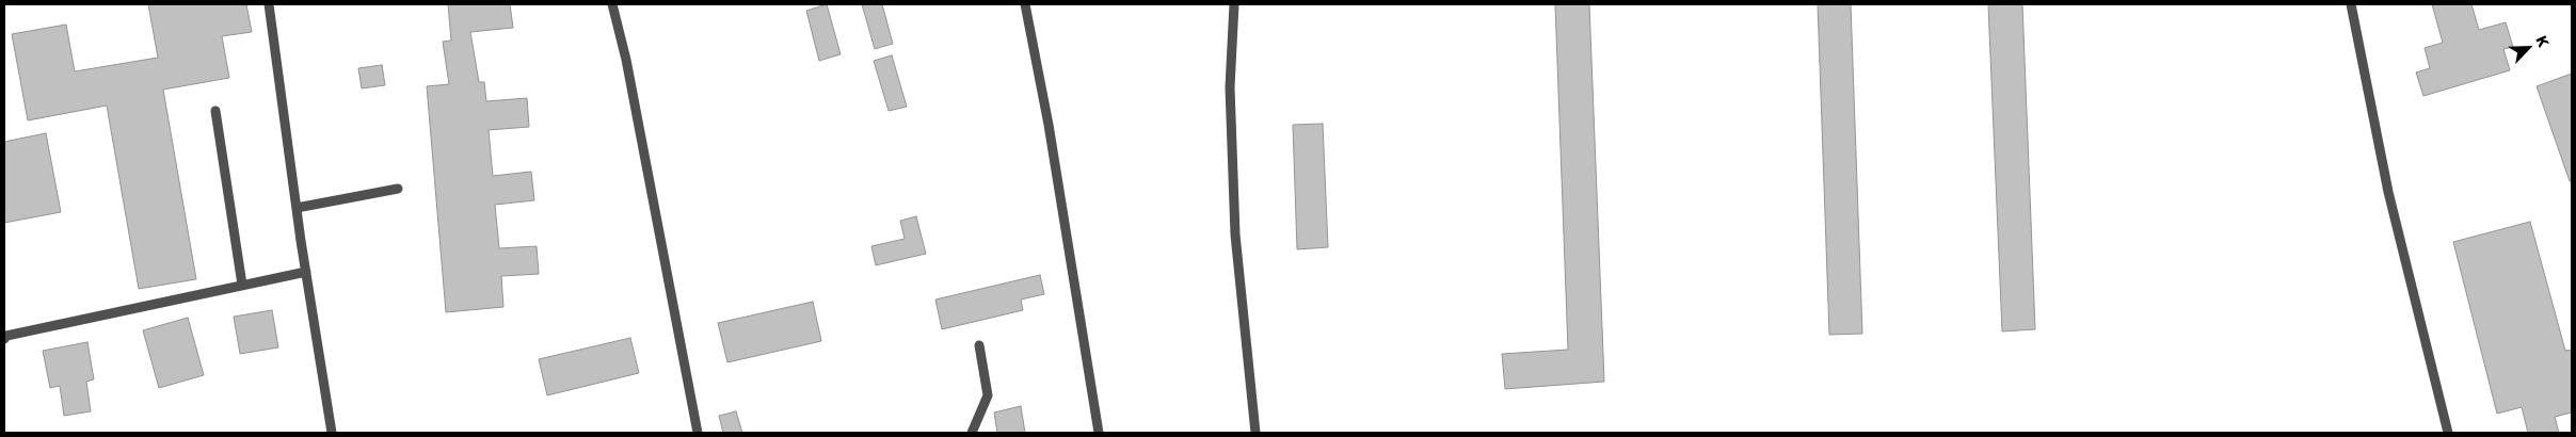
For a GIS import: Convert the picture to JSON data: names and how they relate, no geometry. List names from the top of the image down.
{
  "north": "top right"
}
